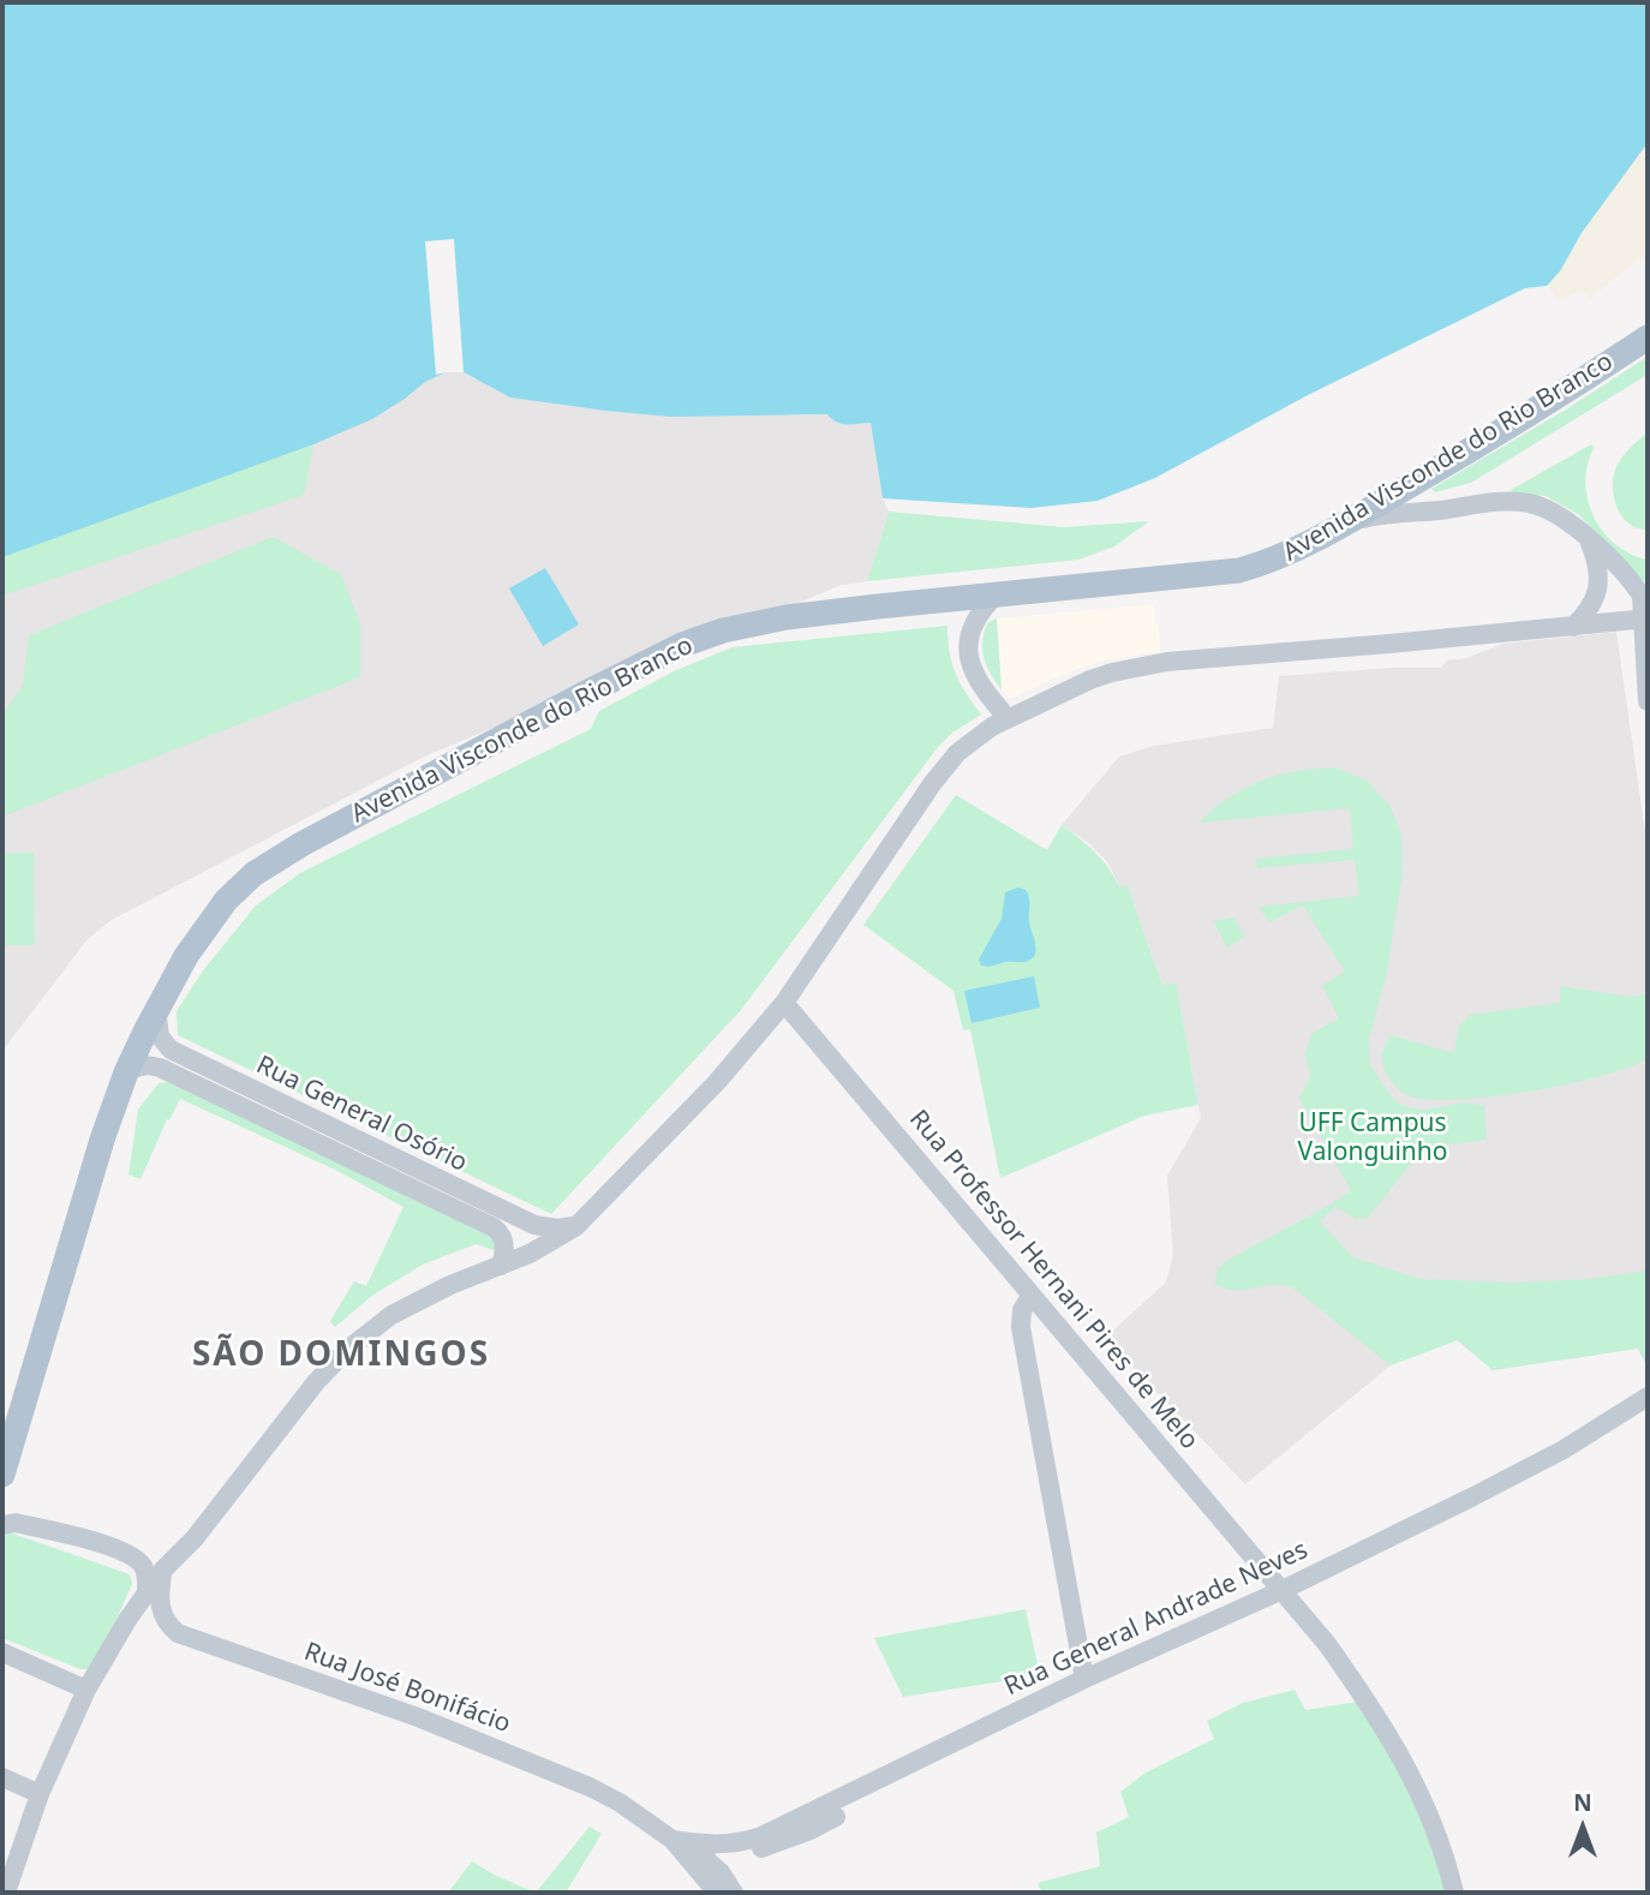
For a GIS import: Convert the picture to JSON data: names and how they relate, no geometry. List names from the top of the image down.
{
  "streets": {
    "main road": ["Avenida Visconde do Rio Branco"],
    "street": [
      "Rua General Osório",
      "Rua Professor Hernani Pires de Melo",
      "Rua General Andrade Neves",
      "Rua José Bonifácio"
    ]
  },
  "crossings": [
    ["Avenida Visconde do Rio Branco", "Rua General Osório"],
    ["Rua Professor Hernani Pires de Melo", "Rua General Andrade Neves"],
    ["Rua General Andrade Neves", "Rua José Bonifácio"]
  ],
  "districts": ["SÃO DOMINGOS"],
  "parks": ["UFF Campus Valonguinho"],
  "north": "top"
}
